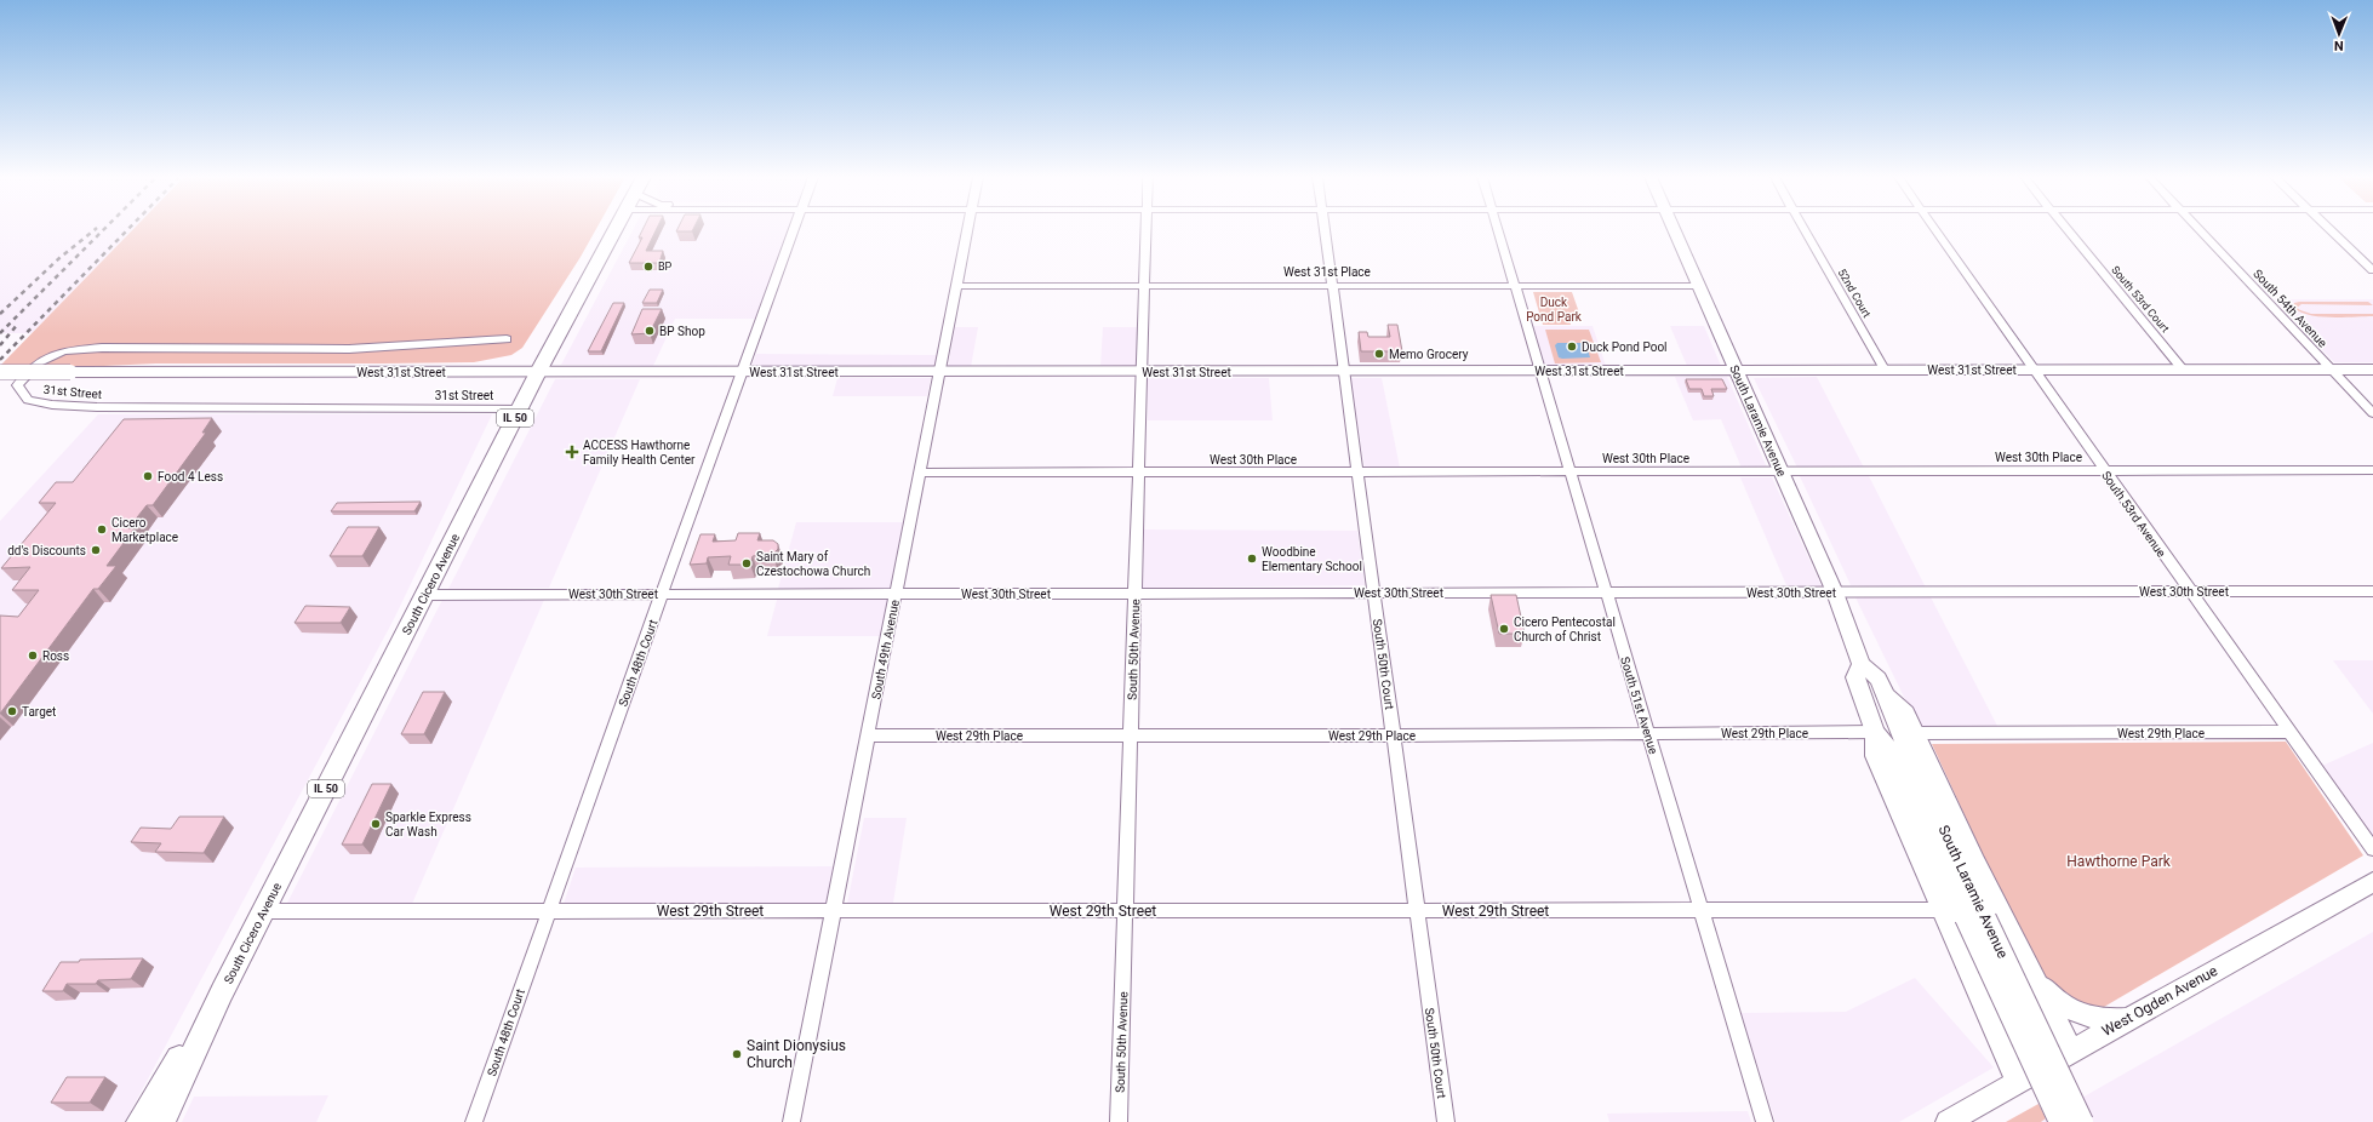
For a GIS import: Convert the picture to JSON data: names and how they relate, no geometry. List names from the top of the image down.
{
  "streets": {
    "main road": [
      "West 31st Street",
      "IL 50",
      "South Laramie Avenue",
      "South Cicero Avenue",
      "West Ogden Avenue"
    ],
    "street": [
      "West 31st Place",
      "52nd Court",
      "South 53rd Court",
      "South 54th Avenue",
      "31st Street",
      "West 30th Place",
      "South 53rd Avenue",
      "West 30th Street",
      "South 49th Avenue",
      "South 50th Avenue",
      "South 48th Court",
      "South 50th Court",
      "South 51st Avenue",
      "West 29th Place",
      "West 29th Street"
    ]
  },
  "crossings": [
    ["West 31st Place", "South Laramie Avenue"],
    ["West 31st Place", "South 49th Avenue"],
    ["West 31st Place", "South 50th Avenue"],
    ["West 31st Place", "South 50th Court"],
    ["West 31st Place", "South 51st Avenue"],
    ["52nd Court", "West 31st Street"],
    ["South 53rd Court", "West 31st Street"],
    ["South 54th Avenue", "West 31st Street"],
    ["West 31st Street", "South Laramie Avenue"],
    ["West 31st Street", "South 53rd Avenue"],
    ["West 31st Street", "South Cicero Avenue"],
    ["West 31st Street", "South 49th Avenue"],
    ["West 31st Street", "South 50th Avenue"],
    ["West 31st Street", "South 48th Court"],
    ["West 31st Street", "South 50th Court"],
    ["West 31st Street", "South 51st Avenue"],
    ["31st Street", "South Cicero Avenue"],
    ["South Laramie Avenue", "West 30th Place"],
    ["South Laramie Avenue", "West 30th Street"],
    ["South Laramie Avenue", "West 29th Place"],
    ["West 30th Place", "South 53rd Avenue"],
    ["West 30th Place", "South 49th Avenue"],
    ["West 30th Place", "South 50th Avenue"],
    ["West 30th Place", "South 50th Court"],
    ["West 30th Place", "South 51st Avenue"],
    ["South 53rd Avenue", "West 30th Street"],
    ["South 53rd Avenue", "West 29th Place"],
    ["South Cicero Avenue", "West 30th Street"],
    ["South Cicero Avenue", "West 29th Street"],
    ["West 30th Street", "South 49th Avenue"],
    ["West 30th Street", "South 50th Avenue"],
    ["West 30th Street", "South 48th Court"],
    ["West 30th Street", "South 50th Court"],
    ["West 30th Street", "South 51st Avenue"],
    ["South 49th Avenue", "West 29th Place"],
    ["South 49th Avenue", "West 29th Street"],
    ["South 50th Avenue", "West 29th Place"],
    ["South 50th Avenue", "West 29th Street"],
    ["South 48th Court", "West 29th Street"],
    ["South 50th Court", "West 29th Place"],
    ["South 50th Court", "West 29th Street"],
    ["South 51st Avenue", "West 29th Place"],
    ["South 51st Avenue", "West 29th Street"]
  ],
  "parks": ["Duck Pond Park", "Hawthorne Park"],
  "places": {
    "other": [
      "BP",
      "BP Shop",
      "Duck Pond Pool",
      "Memo Grocery",
      "Food 4 Less",
      "Cicero Marketplace",
      "dd's Discounts",
      "Woodbine Elementary School",
      "Saint Mary of Czestochowa Church",
      "Cicero Pentecostal Church of Christ",
      "Ross",
      "Target",
      "Sparkle Express Car Wash",
      "Saint Dionysius Church"
    ],
    "health": ["ACCESS Hawthorne Family Health Center"]
  },
  "north": "bottom"
}
